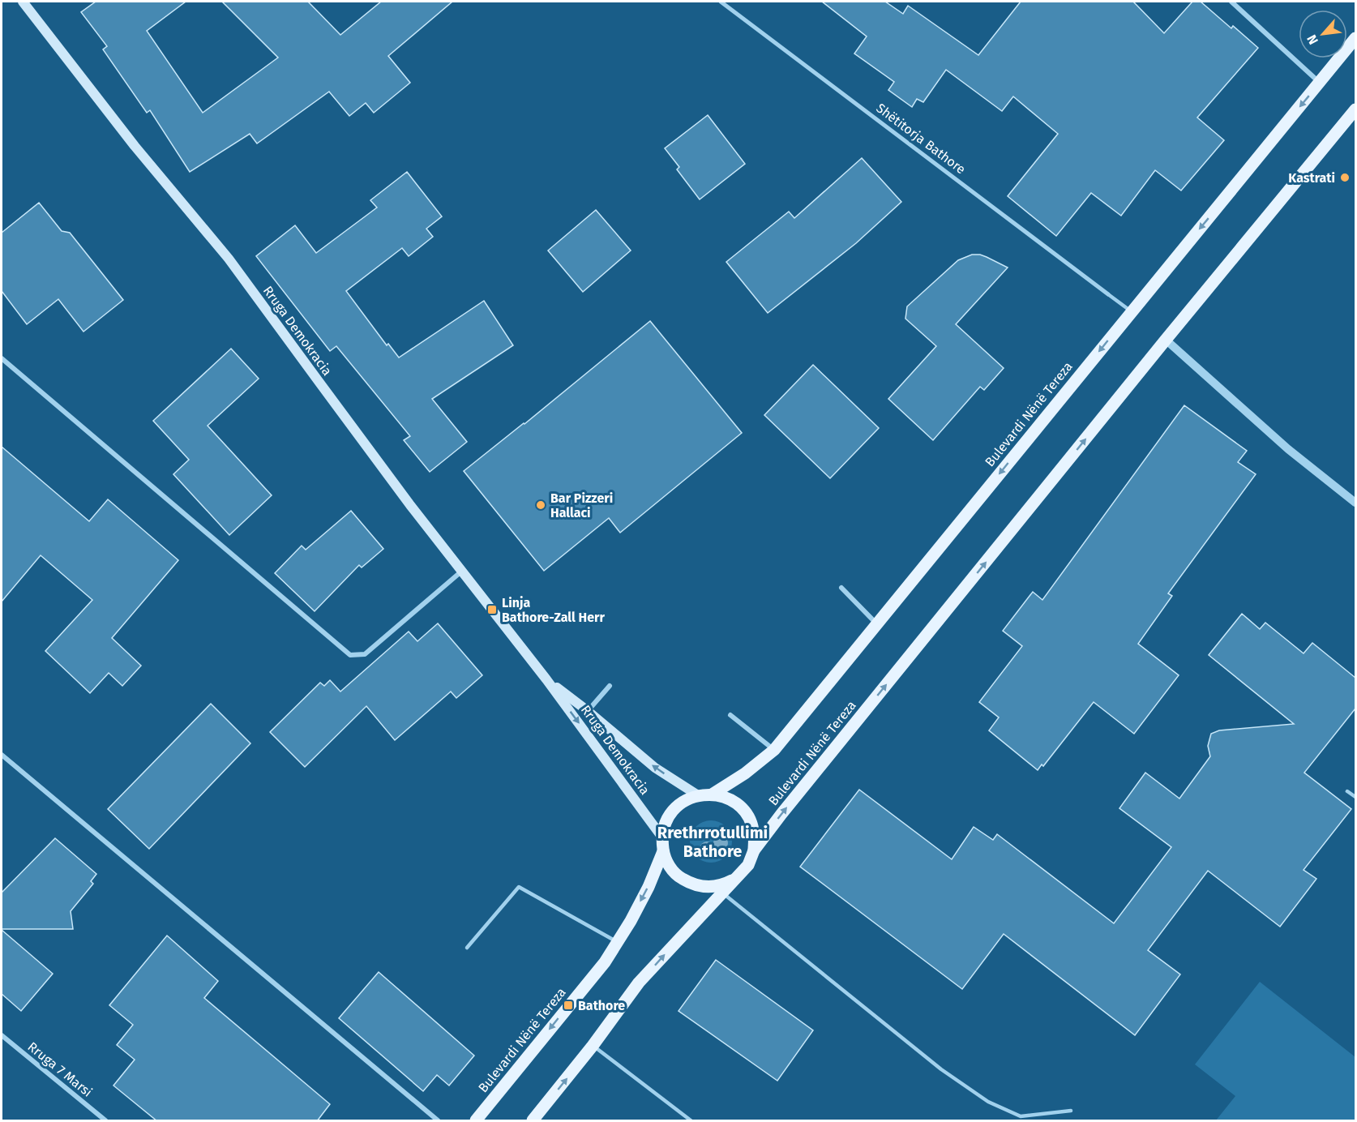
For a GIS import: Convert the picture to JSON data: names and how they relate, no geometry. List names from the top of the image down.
{
  "streets": {
    "main road": ["Rruga Demokracia", "Bulevardi Nënë Tereza"],
    "street": ["Shëtitorja Bathore", "Rruga 7 Marsi"]
  },
  "crossings": [
    ["Rruga Demokracia", "Bulevardi Nënë Tereza"]
  ],
  "districts": ["Rrethrrotullimi Bathore"],
  "places": {
    "other": ["Kastrati", "Bar Pizzeri Hallaci"],
    "transit": ["Linja Bathore-Zall Herr", "Bathore"]
  },
  "north": "bottom left"
}
